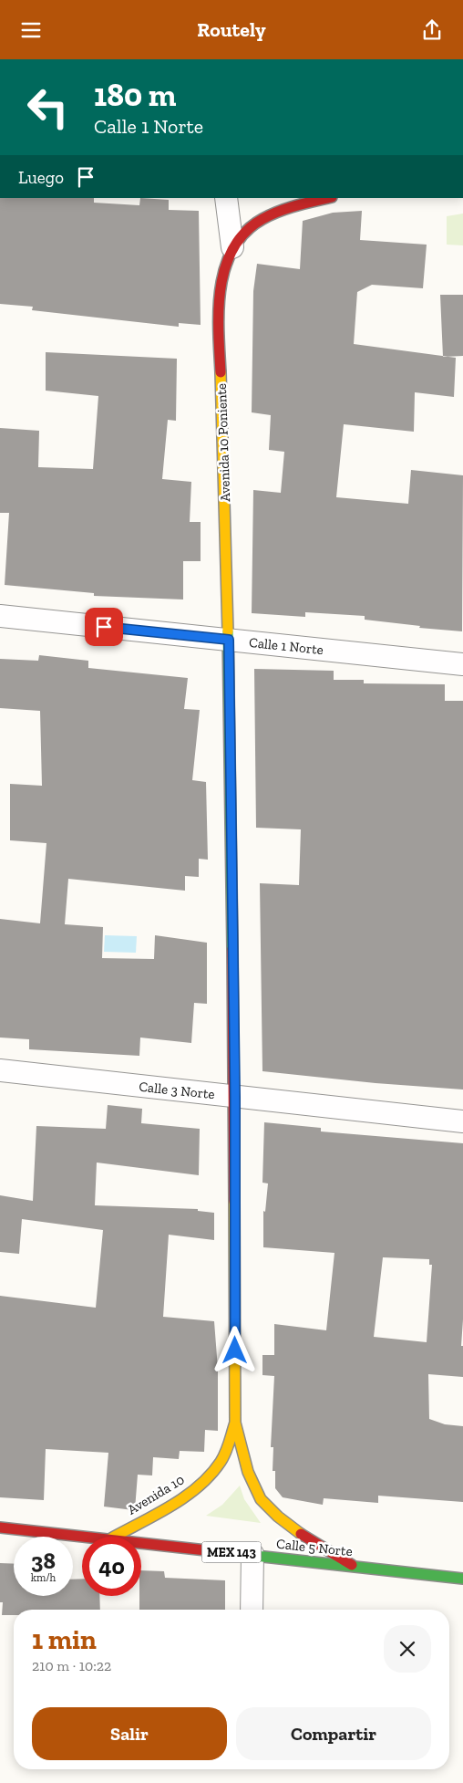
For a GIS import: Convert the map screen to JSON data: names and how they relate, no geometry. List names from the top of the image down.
{
  "streets": {
    "street": [
      "Avenida 10 Poniente",
      "Calle 1 Norte",
      "Calle 3 Norte",
      "Avenida 10",
      "Calle 5 Norte",
      "MEX 143"
    ]
  },
  "crossings": [
    ["Avenida 10 Poniente", "Calle 1 Norte"],
    ["Avenida 10 Poniente", "Calle 3 Norte"],
    ["Avenida 10 Poniente", "Avenida 10"]
  ],
  "page": {
    "header": "Routely",
    "turn": ["180 m", "Calle 1 Norte"],
    "then": "Luego",
    "speed": "38 km/h",
    "limit": "40",
    "heading": ["1 min", "210 m · 10:22"],
    "buttons": ["Salir", "Compartir"]
  }
}
